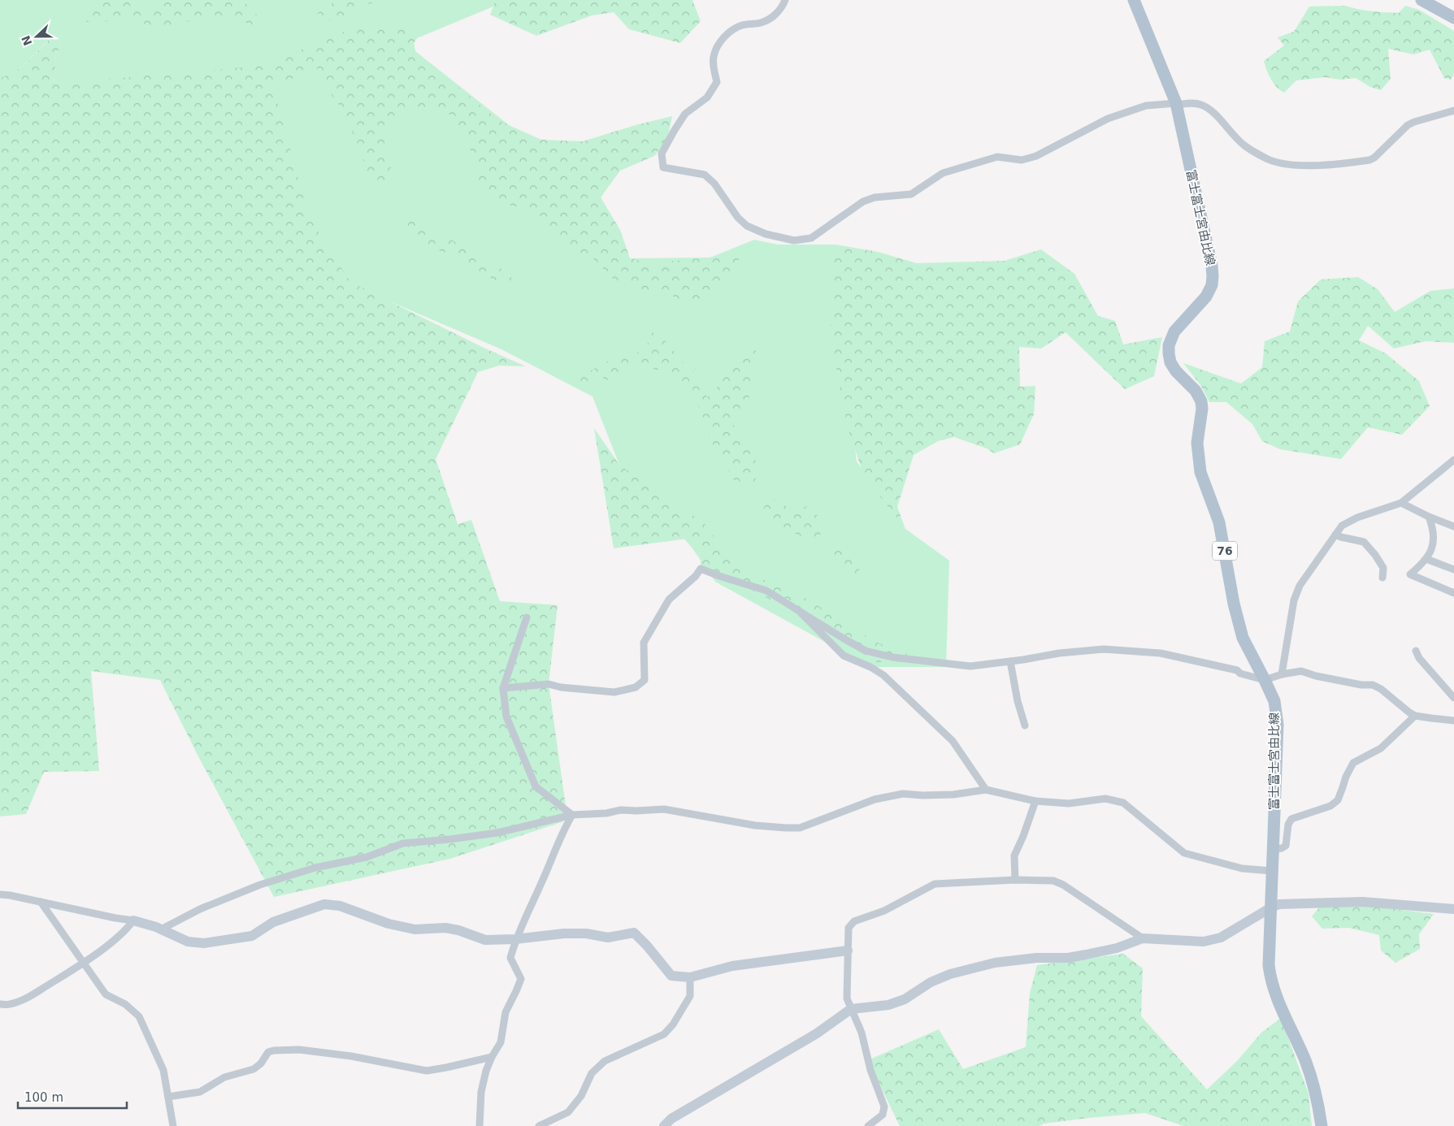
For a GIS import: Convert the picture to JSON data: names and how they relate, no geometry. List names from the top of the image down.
{
  "streets": {
    "main road": ["富士富士宮由比線", "76"]
  },
  "scale_bar": "100 m",
  "north": "left"
}
